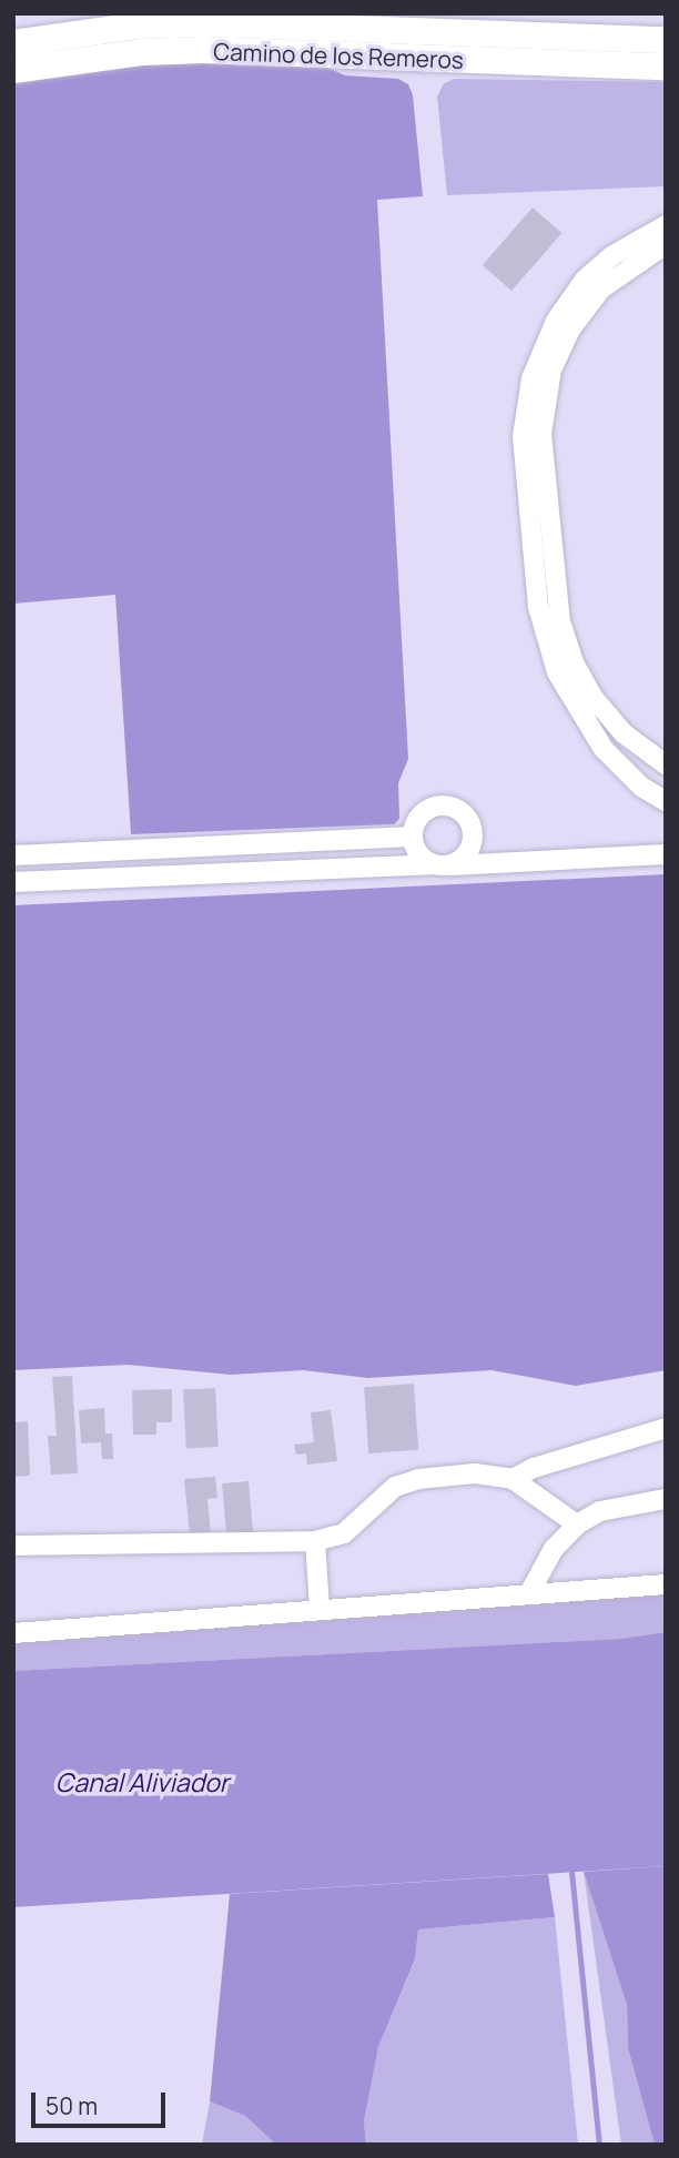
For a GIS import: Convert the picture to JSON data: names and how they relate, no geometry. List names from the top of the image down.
{
  "streets": {
    "main road": ["Camino de los Remeros"]
  },
  "water": ["Canal Aliviador"],
  "scale_bar": "50 m"
}
